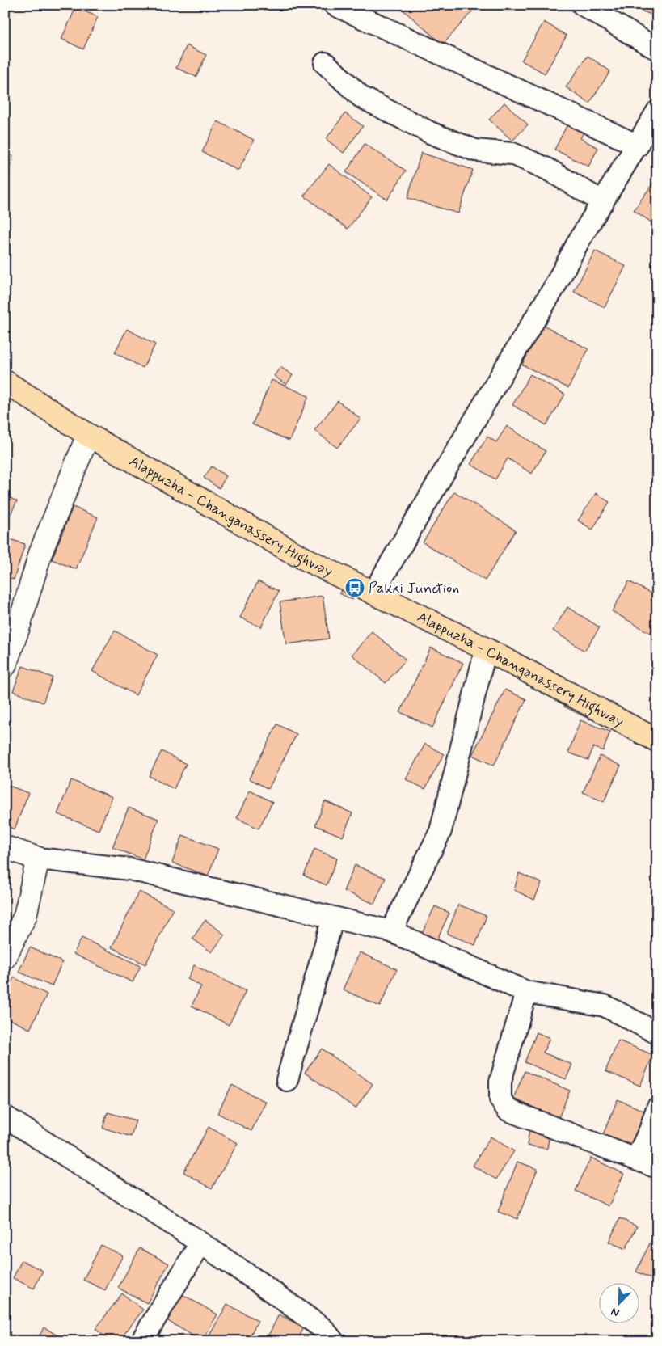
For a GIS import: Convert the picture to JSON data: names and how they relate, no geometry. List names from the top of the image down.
{
  "streets": {
    "main road": ["Alappuzha - Changanassery Highway"]
  },
  "places": {
    "bus stop": ["Pakki Junction"]
  },
  "north": "bottom left"
}
